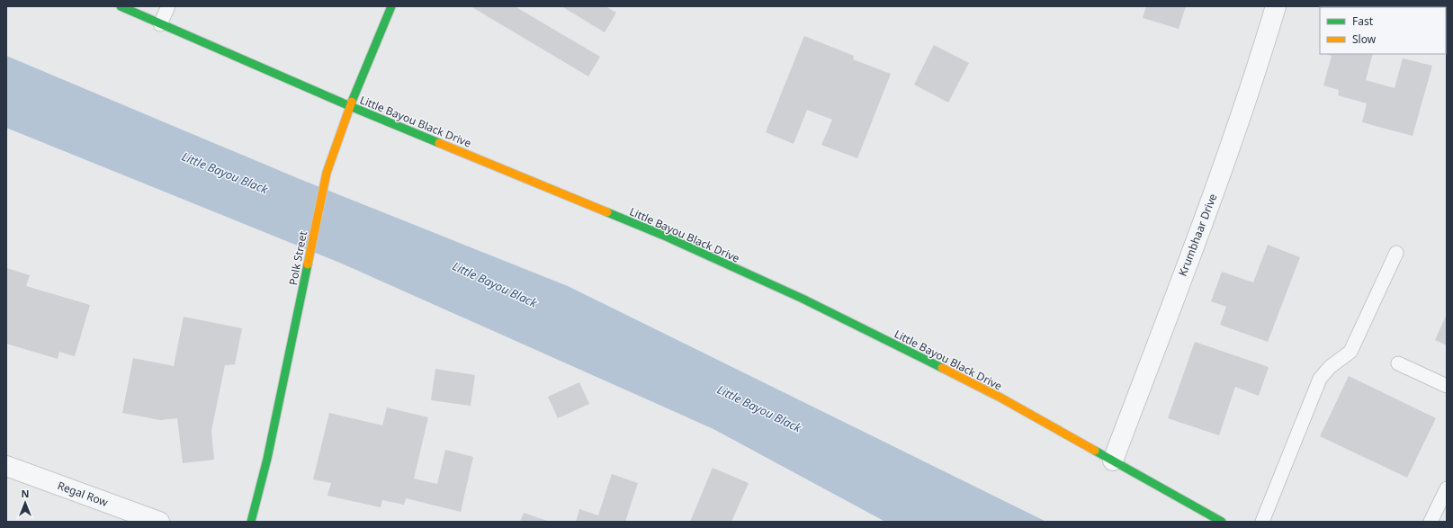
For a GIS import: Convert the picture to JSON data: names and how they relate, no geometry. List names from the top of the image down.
{
  "streets": {
    "main road": ["Little Bayou Black Drive", "Polk Street"],
    "street": ["Krumbhaar Drive", "Regal Row"]
  },
  "crossings": [
    ["Little Bayou Black Drive", "Krumbhaar Drive"],
    ["Little Bayou Black Drive", "Polk Street"]
  ],
  "water": ["Little Bayou Black"],
  "legend": ["Fast", "Slow"],
  "north": "top"
}
